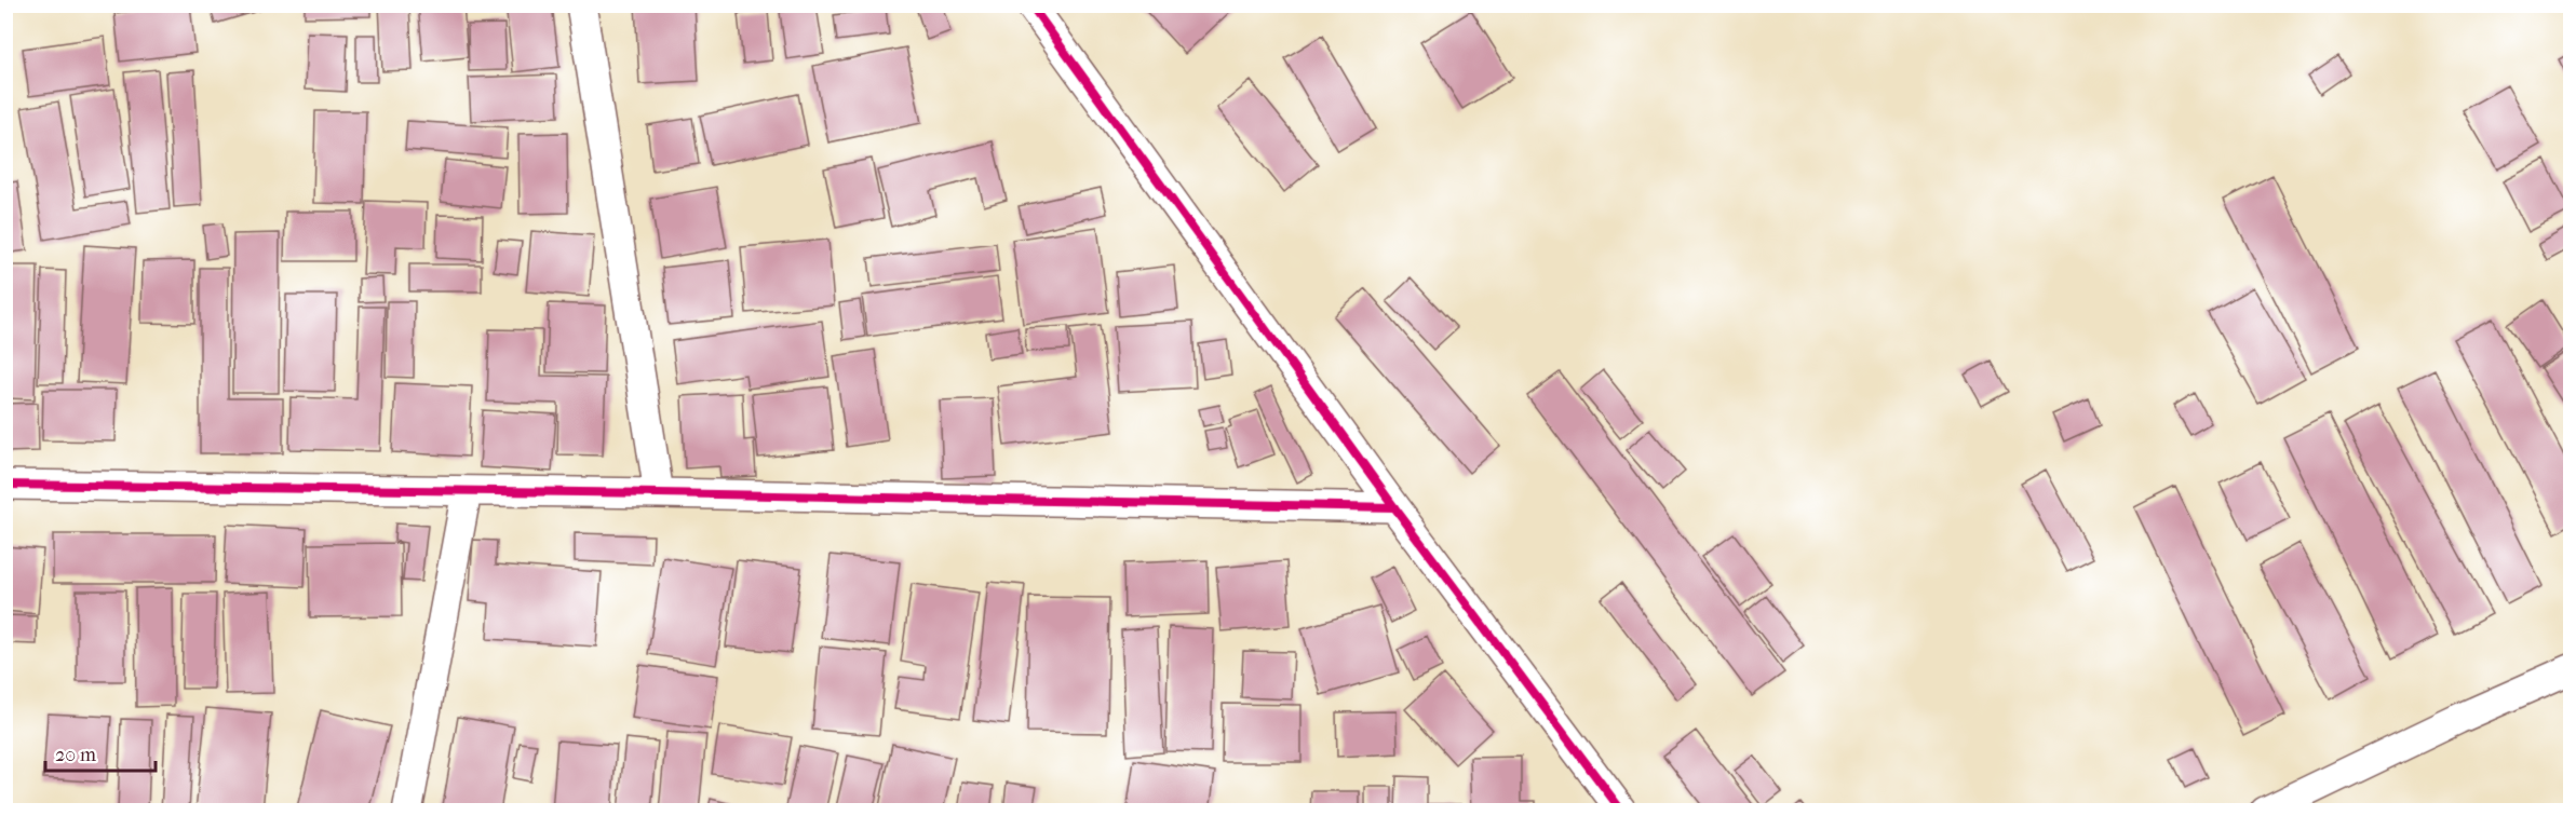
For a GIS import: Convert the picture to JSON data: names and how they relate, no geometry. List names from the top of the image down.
{
  "scale_bar": "20 m"
}
